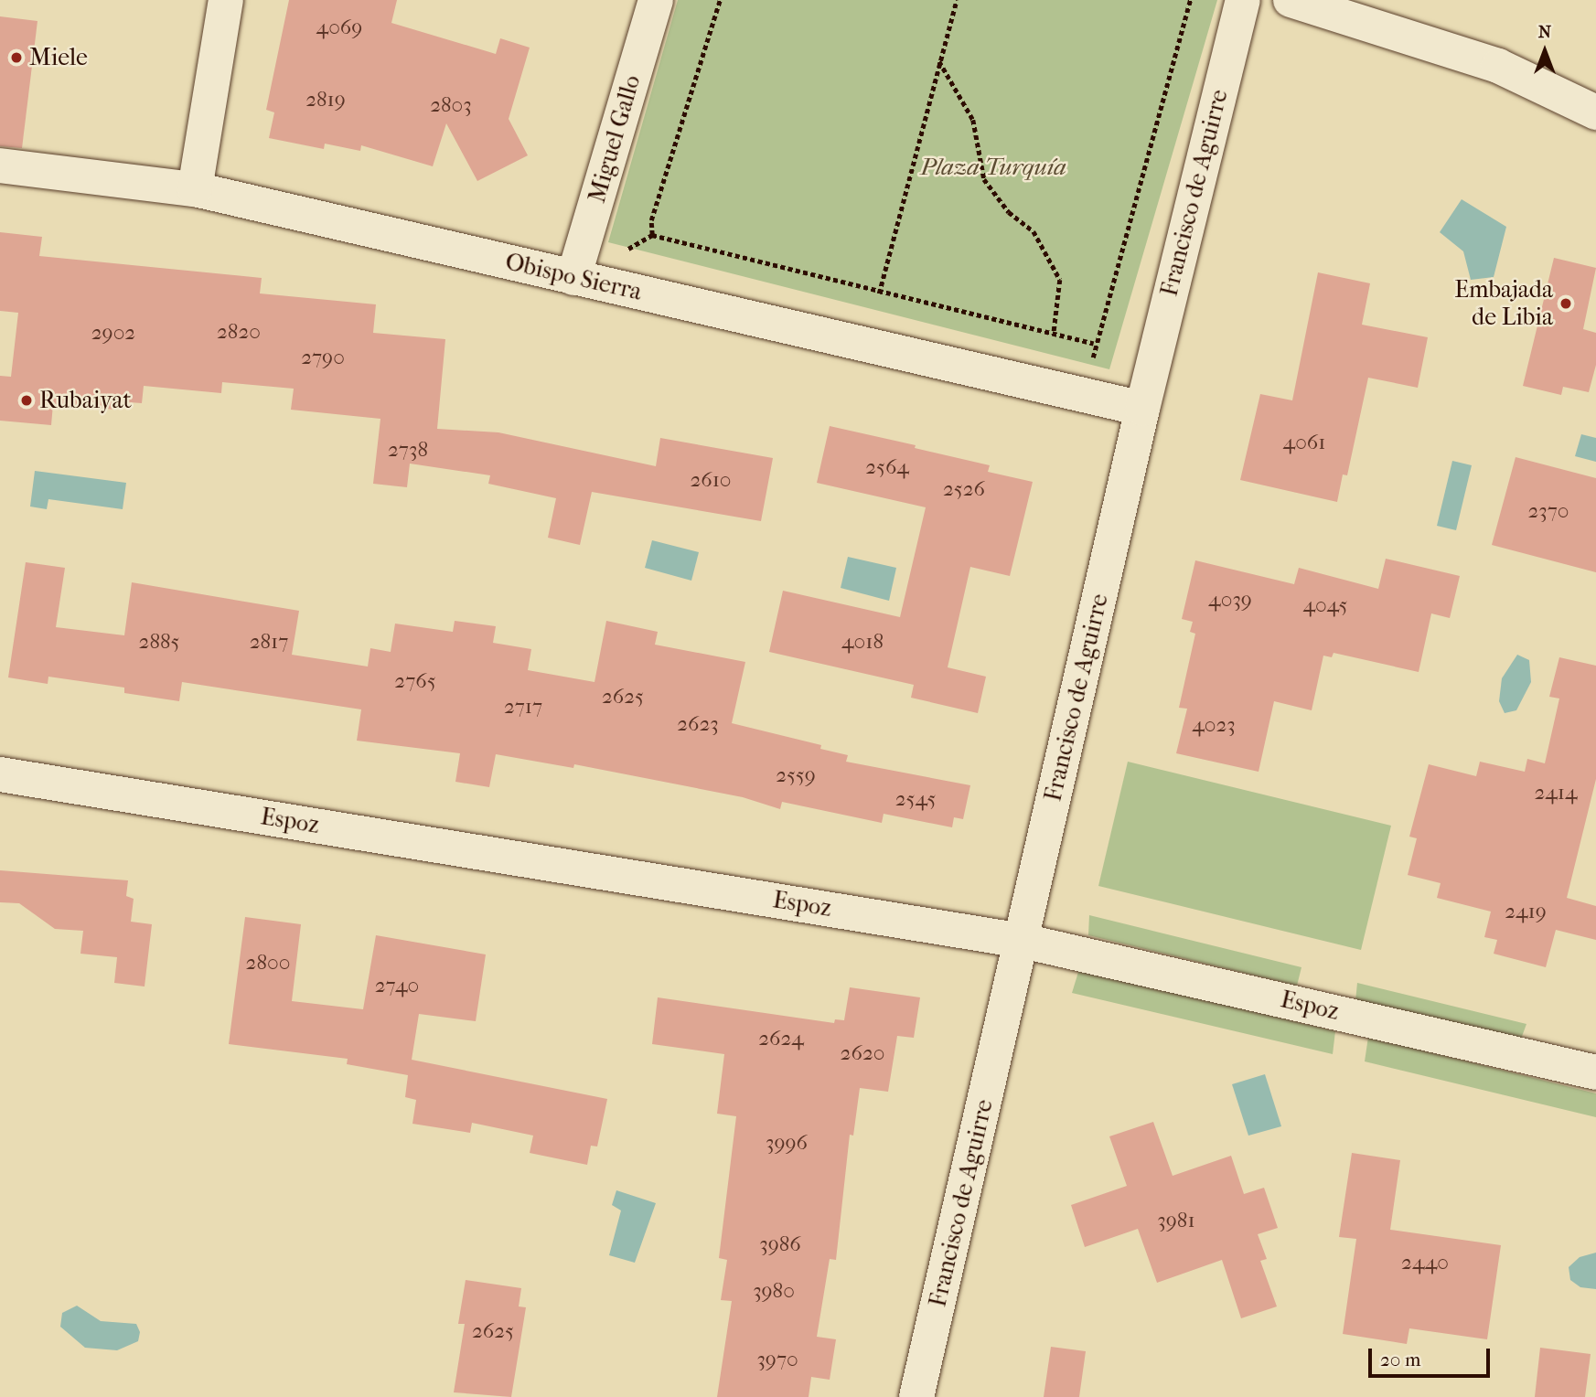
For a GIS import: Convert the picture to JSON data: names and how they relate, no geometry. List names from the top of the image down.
{
  "streets": {
    "street": [
      "Miguel Gallo",
      "Francisco de Aguirre",
      "Obispo Sierra",
      "Espoz"
    ]
  },
  "crossings": [
    ["Miguel Gallo", "Obispo Sierra"],
    ["Francisco de Aguirre", "Obispo Sierra"],
    ["Francisco de Aguirre", "Espoz"]
  ],
  "parks": ["Plaza Turquía"],
  "places": ["Miele", "Embajada de Libia", "Rubaiyat"],
  "house_numbers": [
    "4069",
    "2819",
    "2803",
    "2820",
    "2902",
    "2790",
    "4061",
    "2738",
    "2564",
    "2610",
    "2526",
    "2370",
    "4039",
    "4045",
    "2885",
    "2817",
    "4018",
    "2765",
    "2625",
    "2717",
    "2623",
    "4023",
    "2559",
    "2414",
    "2545",
    "2419",
    "2800",
    "2740",
    "2624",
    "2620",
    "3996",
    "3981",
    "3986",
    "2440",
    "3980",
    "2625",
    "3970"
  ],
  "scale_bar": "20 m",
  "north": "top"
}
